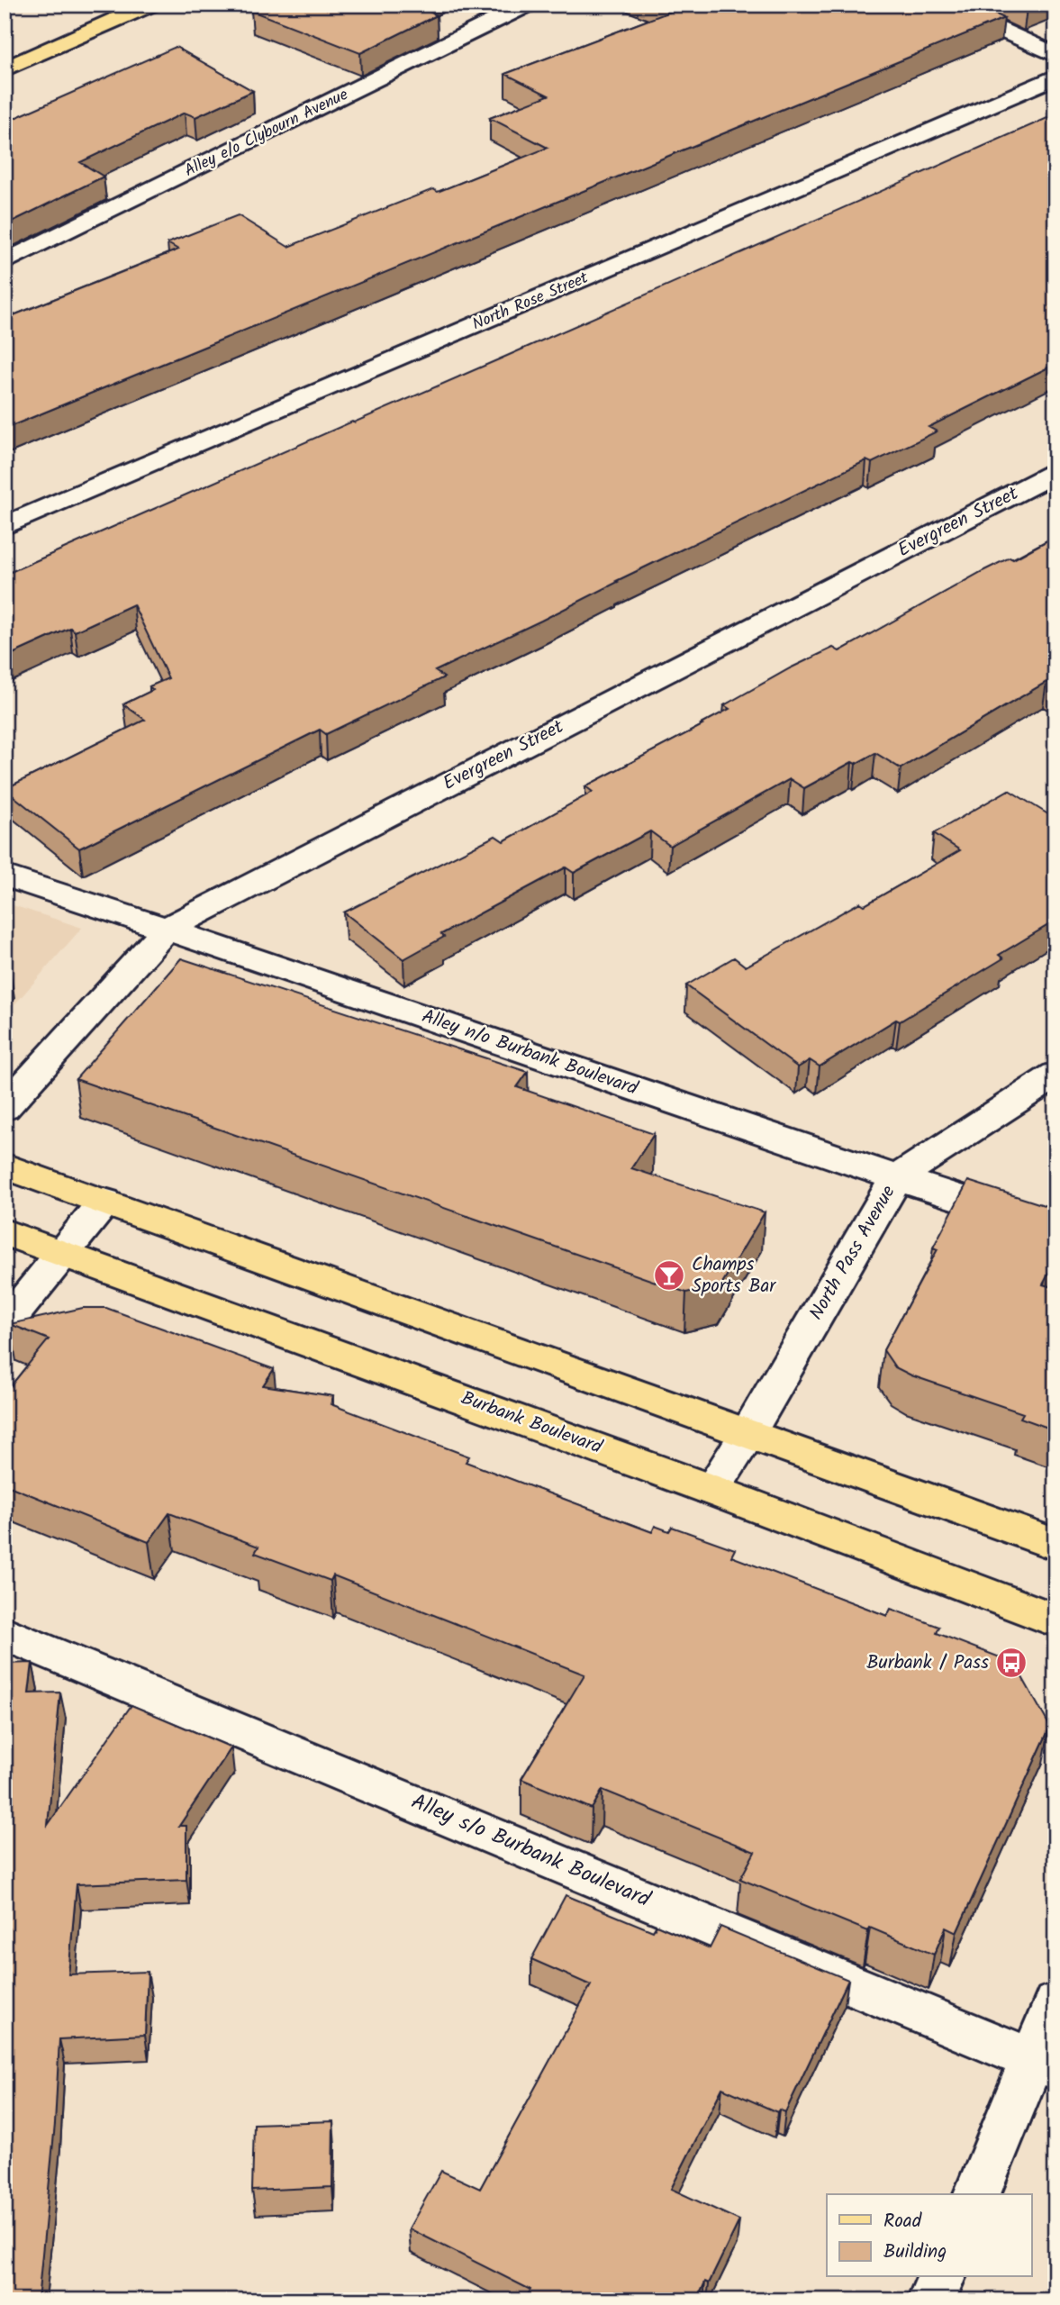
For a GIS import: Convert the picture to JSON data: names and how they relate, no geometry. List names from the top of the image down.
{
  "streets": {
    "main road": ["Burbank Boulevard"],
    "street": [
      "Alley e/o Clybourn Avenue",
      "North Rose Street",
      "Evergreen Street",
      "Alley n/o Burbank Boulevard",
      "North Pass Avenue",
      "Alley s/o Burbank Boulevard"
    ]
  },
  "crossings": [
    ["Evergreen Street", "Alley n/o Burbank Boulevard"],
    ["Alley n/o Burbank Boulevard", "North Pass Avenue"],
    ["North Pass Avenue", "Burbank Boulevard"]
  ],
  "places": {
    "bar": ["Champs Sports Bar"],
    "bus stop": ["Burbank / Pass"]
  },
  "legend": ["Road", "Building"]
}
